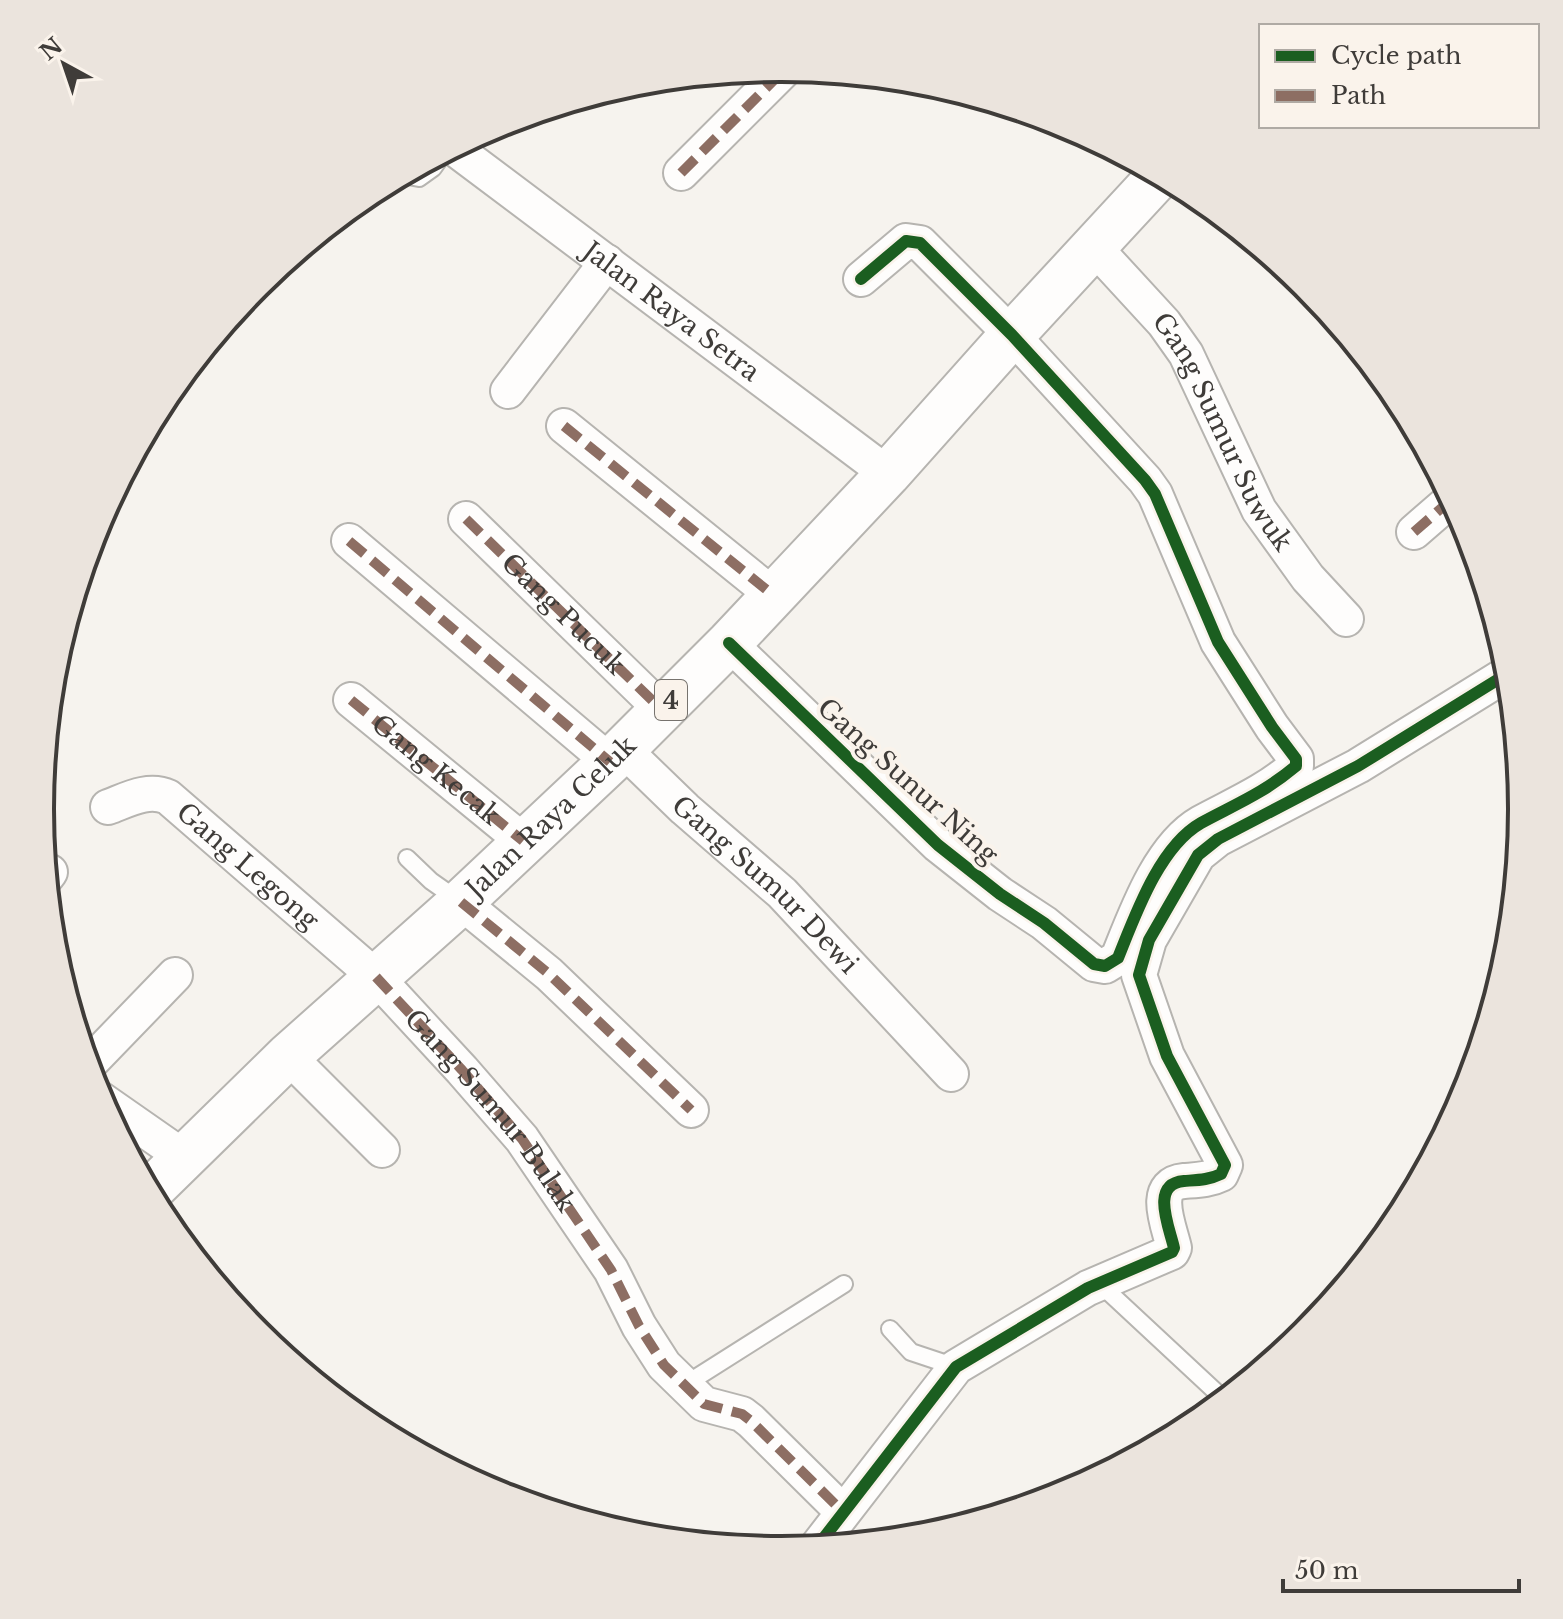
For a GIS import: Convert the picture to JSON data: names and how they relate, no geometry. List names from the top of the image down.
{
  "streets": {
    "highway": ["4", "Jalan Raya Celuk"],
    "street": [
      "Jalan Raya Setra",
      "Gang Sumur Suwuk",
      "Gang Pucuk",
      "Gang Kecak",
      "Gang Sunur Ning",
      "Gang Legong",
      "Gang Sumur Dewi",
      "Gang Sumur Bulak"
    ]
  },
  "crossings": [
    ["Jalan Raya Setra", "Jalan Raya Celuk"],
    ["Gang Sumur Suwuk", "Jalan Raya Celuk"],
    ["Gang Pucuk", "Jalan Raya Celuk"],
    ["Gang Kecak", "Jalan Raya Celuk"],
    ["Gang Sunur Ning", "Jalan Raya Celuk"],
    ["Jalan Raya Celuk", "Gang Legong"],
    ["Jalan Raya Celuk", "Gang Sumur Dewi"],
    ["Jalan Raya Celuk", "Gang Sumur Bulak"],
    ["Gang Legong", "Gang Sumur Bulak"]
  ],
  "legend": ["Cycle path", "Path"],
  "scale_bar": "50 m",
  "north": "top left"
}
